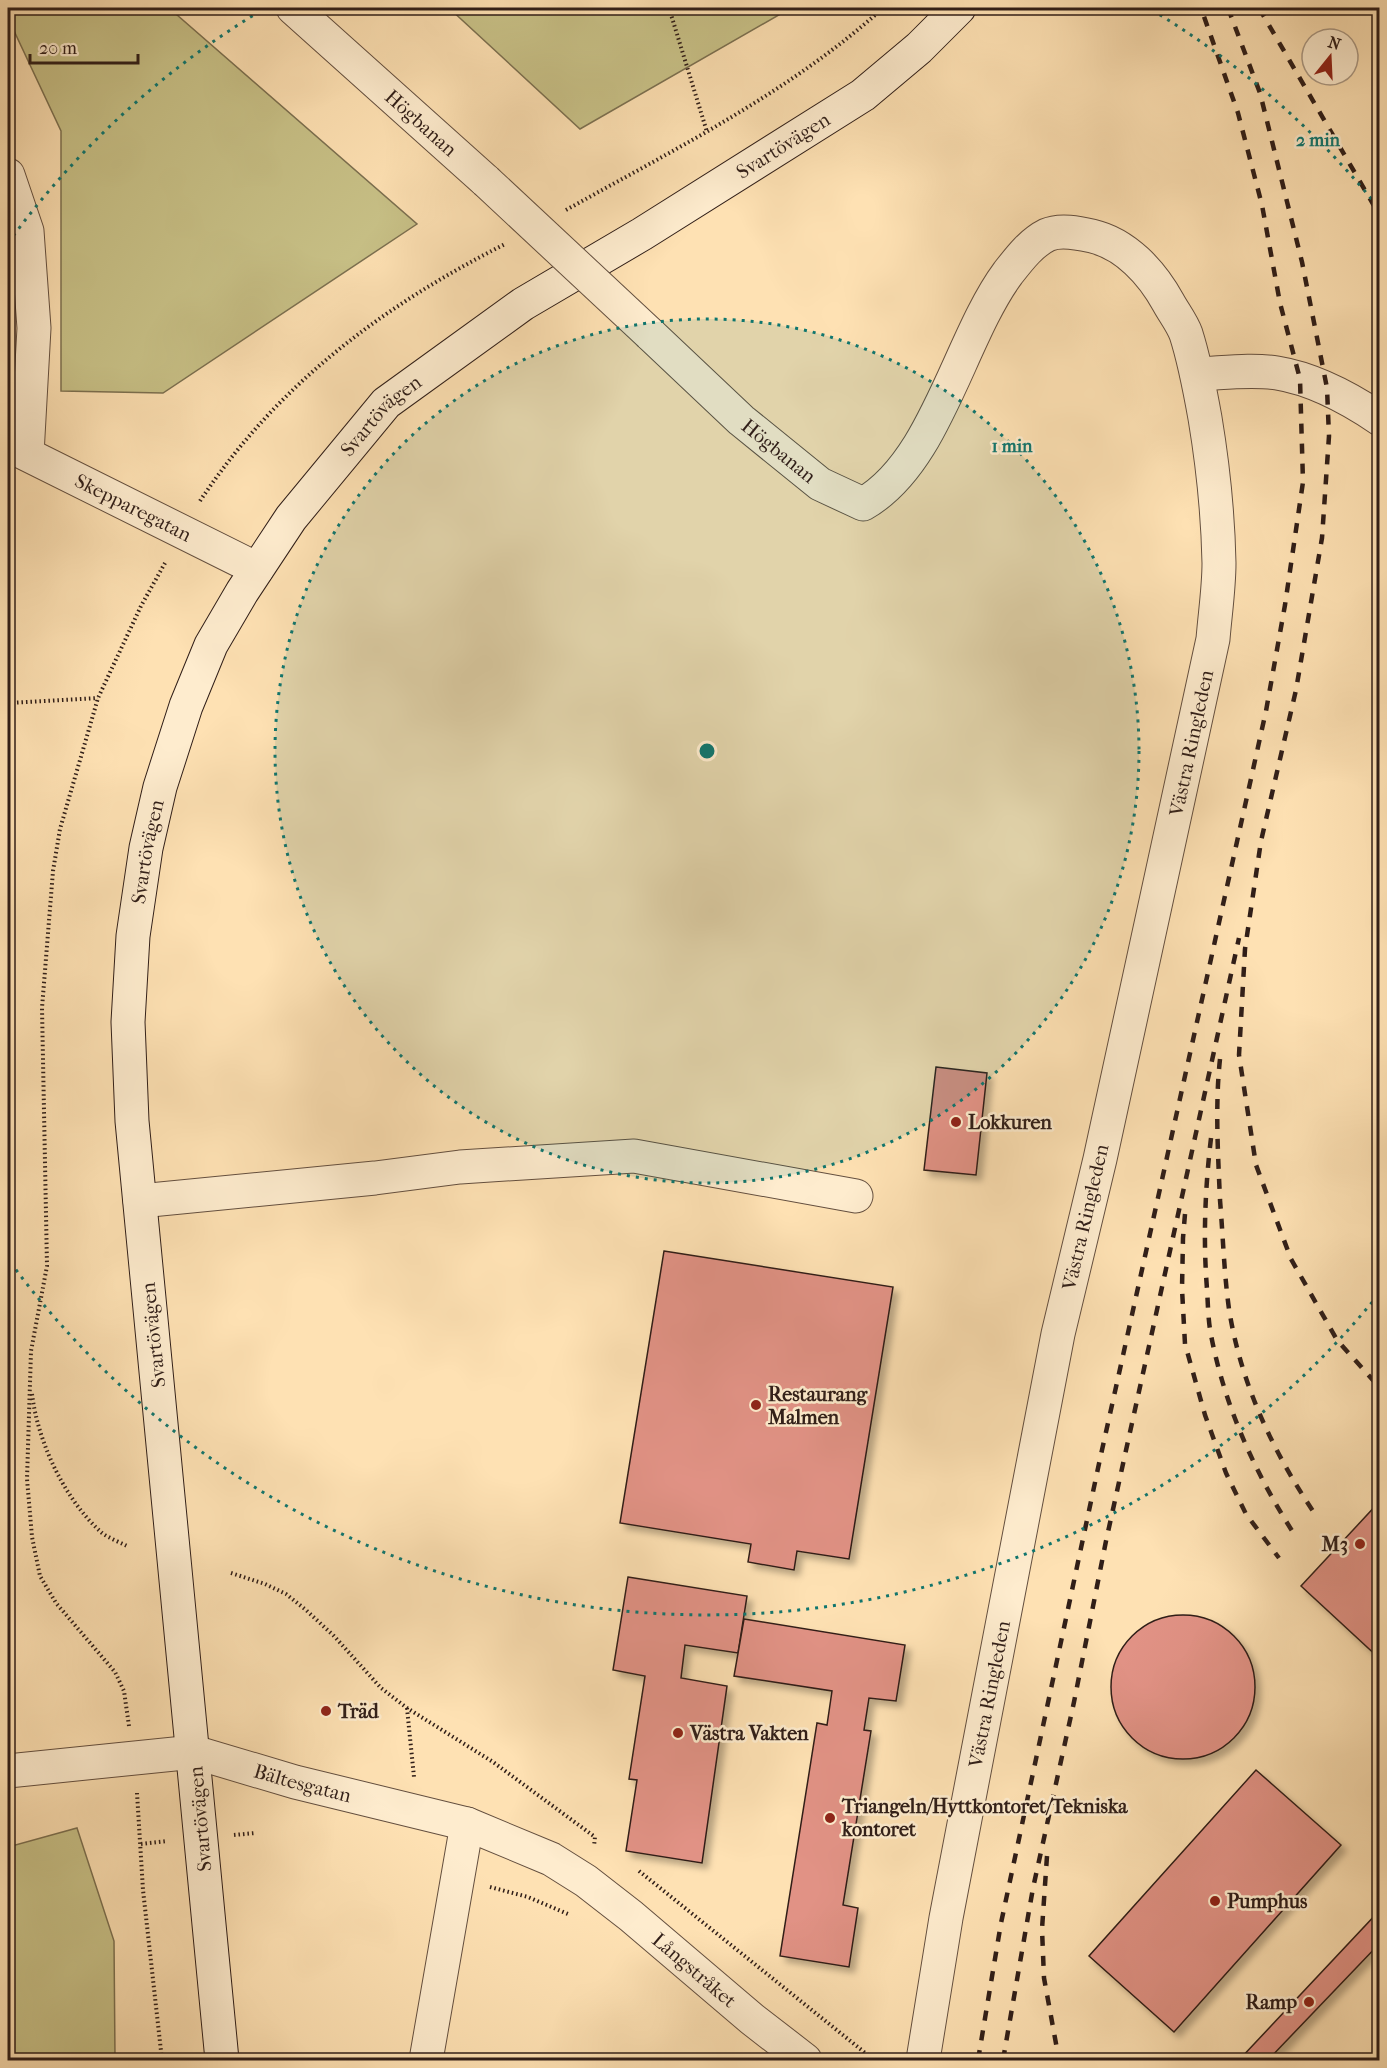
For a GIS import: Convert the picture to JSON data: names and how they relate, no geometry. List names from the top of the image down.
{
  "streets": {
    "street": [
      "Högbanan",
      "Svartövägen",
      "Skepparegatan",
      "Västra Ringleden",
      "Bältesgatan",
      "Långstråket"
    ]
  },
  "crossings": [
    ["Högbanan", "Västra Ringleden"],
    ["Svartövägen", "Skepparegatan"],
    ["Svartövägen", "Bältesgatan"],
    ["Bältesgatan", "Långstråket"]
  ],
  "places": [
    "Lokkuren",
    "Restaurang Malmen",
    "M3",
    "Träd",
    "Västra Vakten",
    "Triangeln/Hyttkontoret/Tekniska kontoret",
    "Pumphus",
    "Ramp"
  ],
  "scale_bar": "20 m",
  "north": "top",
  "rings": ["2 min", "1 min"]
}
